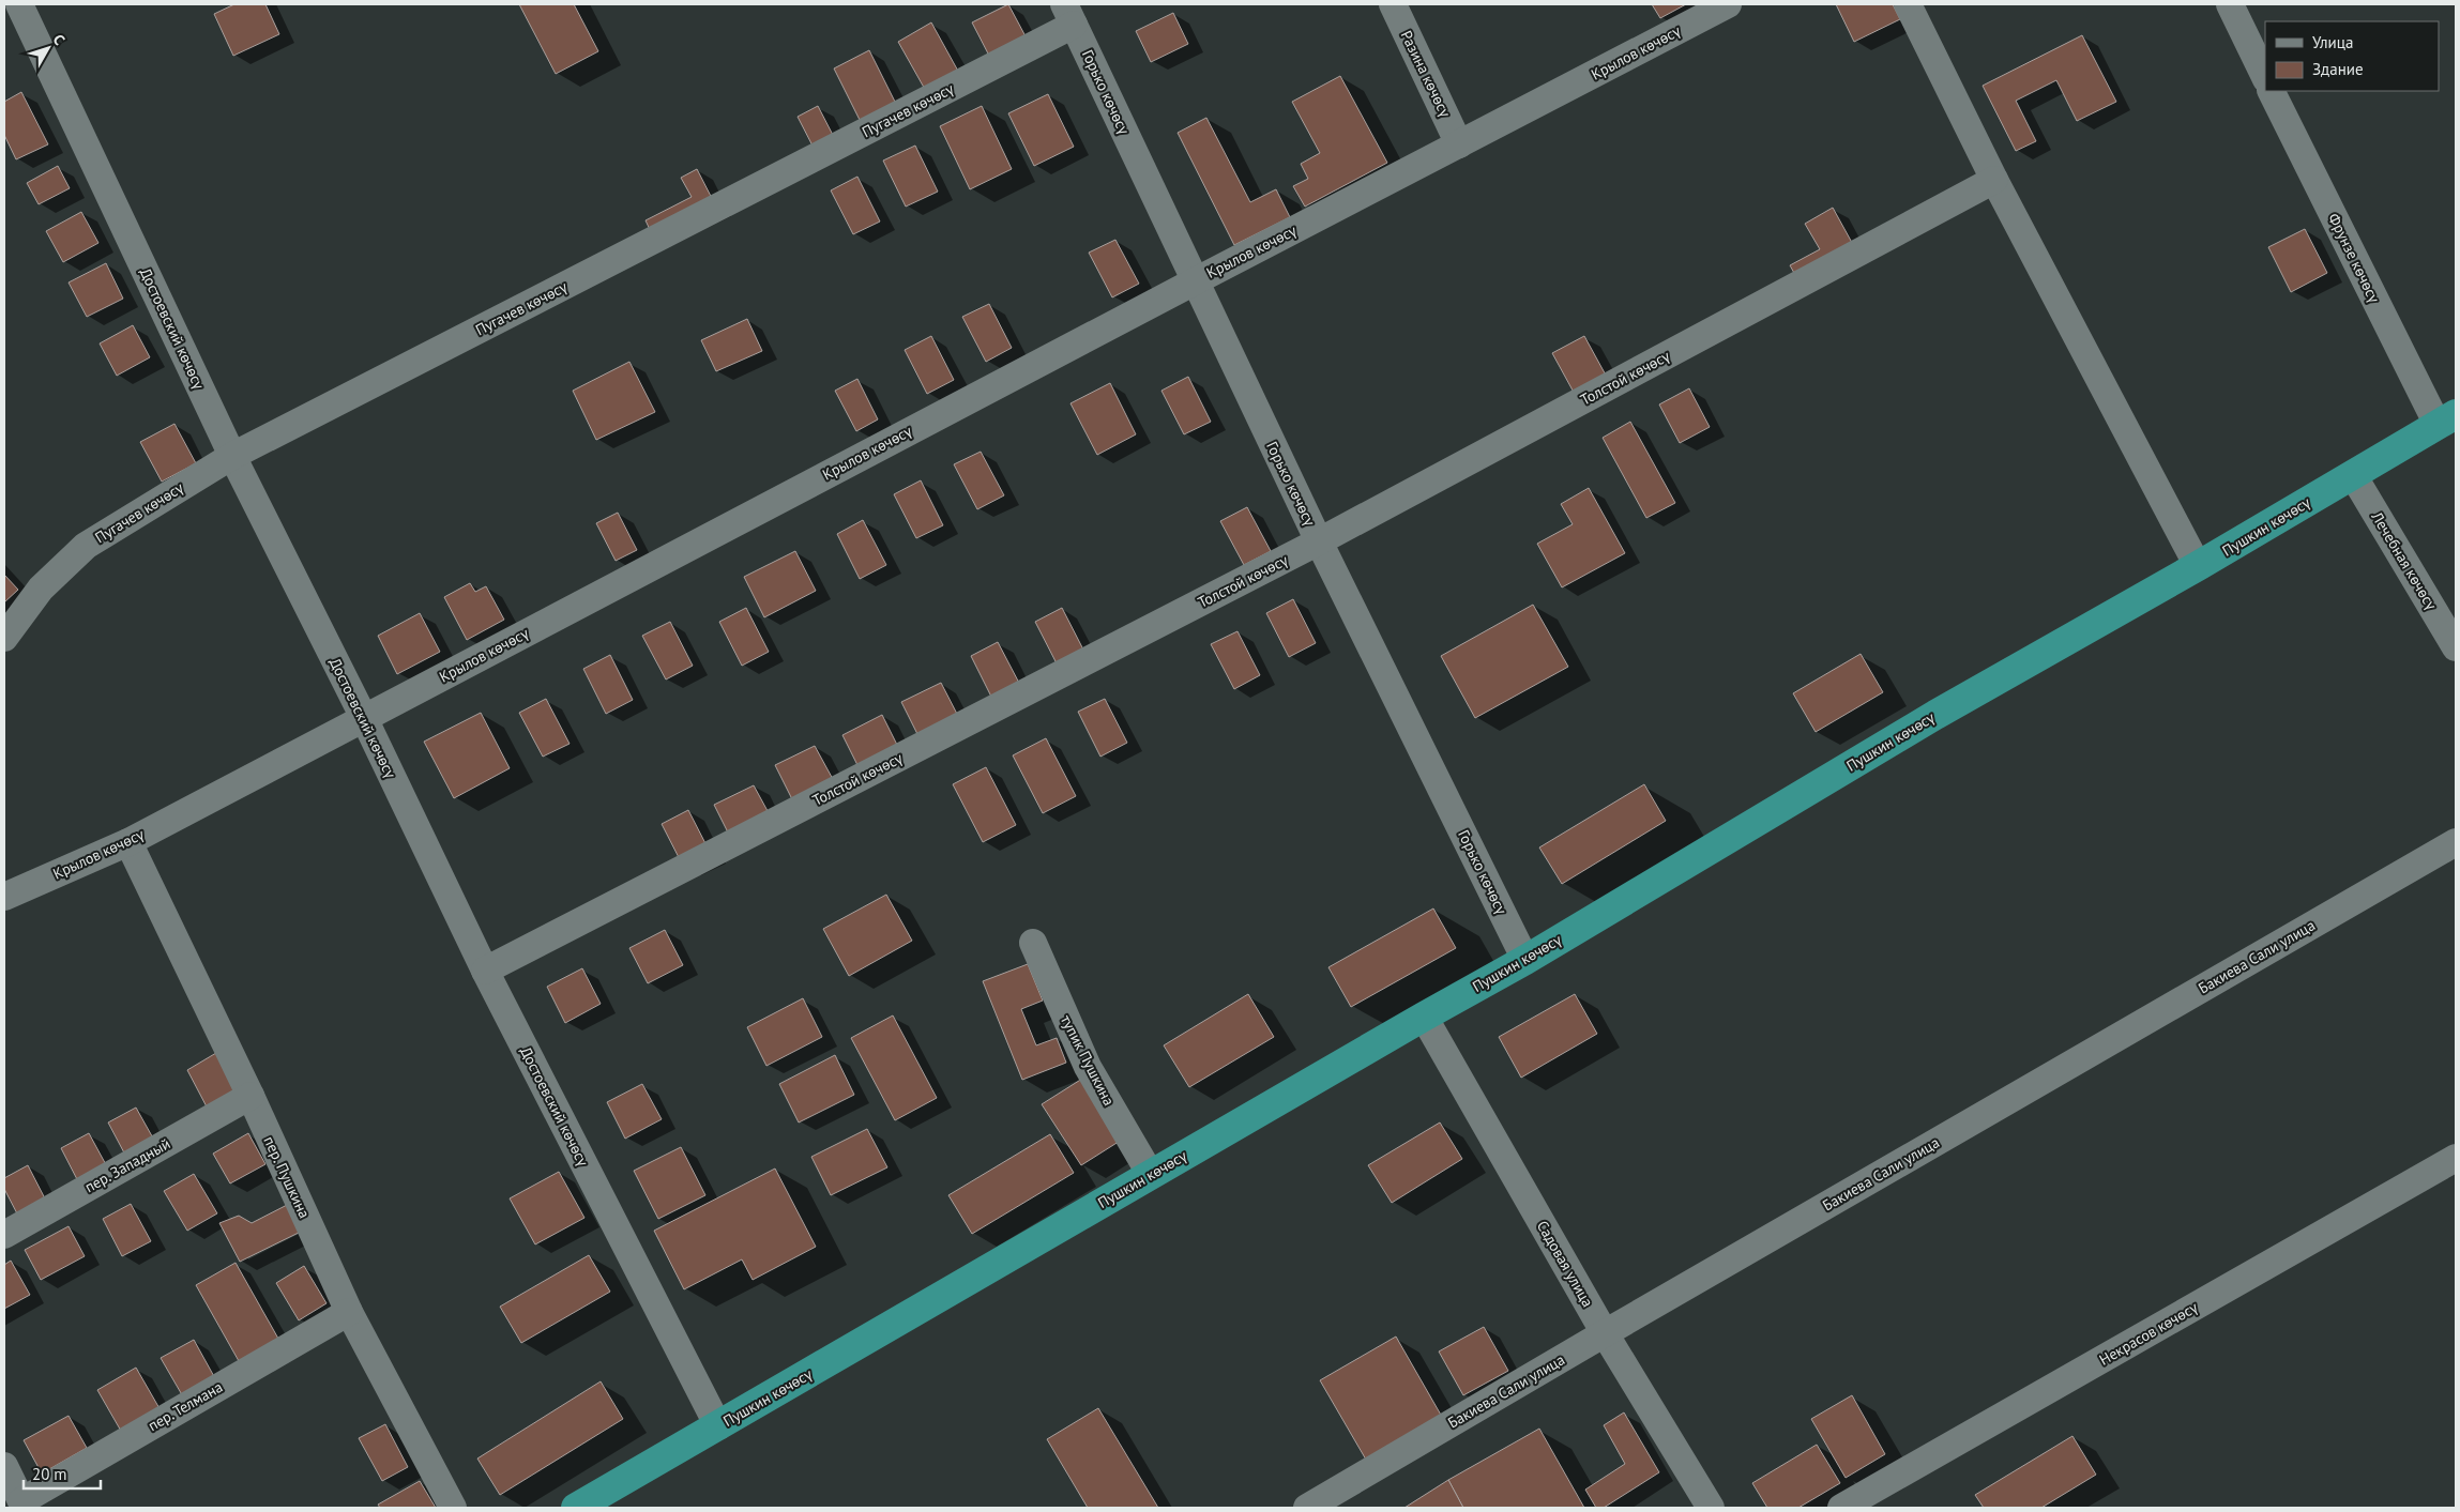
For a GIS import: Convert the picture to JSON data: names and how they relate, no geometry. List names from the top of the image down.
{
  "streets": {
    "highway": ["Пушкин көчөсү"],
    "street": [
      "Крылов көчөсү",
      "Разина көчөсү",
      "Горько көчөсү",
      "Пугачев көчөсү",
      "Фрунзе көчөсү",
      "Достоевский көчөсү",
      "Толстой көчөсү",
      "Лечебная көчөсү",
      "Бакиева Сали улица",
      "тупик Пушкина",
      "пер. Западный",
      "пер. Пушкина",
      "Садовая улица",
      "Некрасов көчөсү",
      "пер. Телмана"
    ]
  },
  "crossings": [
    ["Крылов көчөсү", "Разина көчөсү"],
    ["Крылов көчөсү", "Горько көчөсү"],
    ["Крылов көчөсү", "Достоевский көчөсү"],
    ["Крылов көчөсү", "пер. Пушкина"],
    ["Горько көчөсү", "Пугачев көчөсү"],
    ["Горько көчөсү", "Толстой көчөсү"],
    ["Горько көчөсү", "Пушкин көчөсү"],
    ["Пугачев көчөсү", "Достоевский көчөсү"],
    ["Фрунзе көчөсү", "Пушкин көчөсү"],
    ["Достоевский көчөсү", "Толстой көчөсү"],
    ["Достоевский көчөсү", "Пушкин көчөсү"],
    ["Пушкин көчөсү", "Лечебная көчөсү"],
    ["Пушкин көчөсү", "тупик Пушкина"],
    ["Пушкин көчөсү", "Садовая улица"],
    ["Бакиева Сали улица", "Садовая улица"],
    ["пер. Западный", "пер. Пушкина"],
    ["пер. Пушкина", "пер. Телмана"]
  ],
  "legend": ["Улица", "Здание"],
  "scale_bar": "20 m",
  "north": "top right"
}
